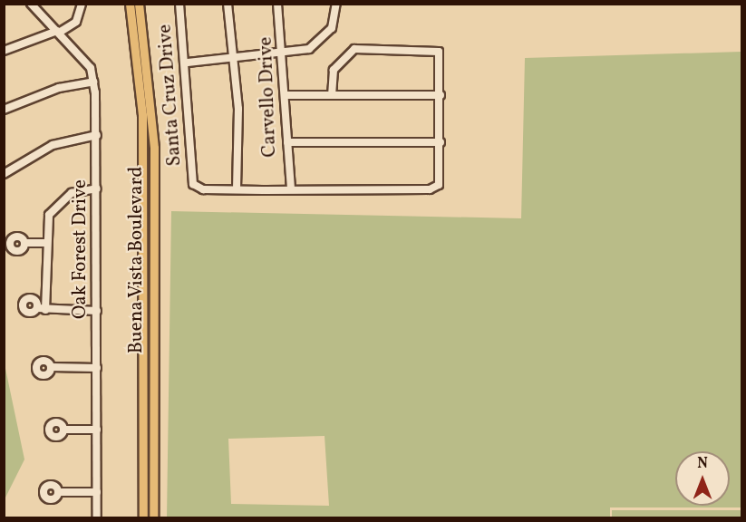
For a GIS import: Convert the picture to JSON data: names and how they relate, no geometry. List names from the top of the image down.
{
  "streets": {
    "main road": ["Buena Vista Boulevard"],
    "street": ["Santa Cruz Drive", "Carvello Drive", "Oak Forest Drive"]
  },
  "north": "top"
}
